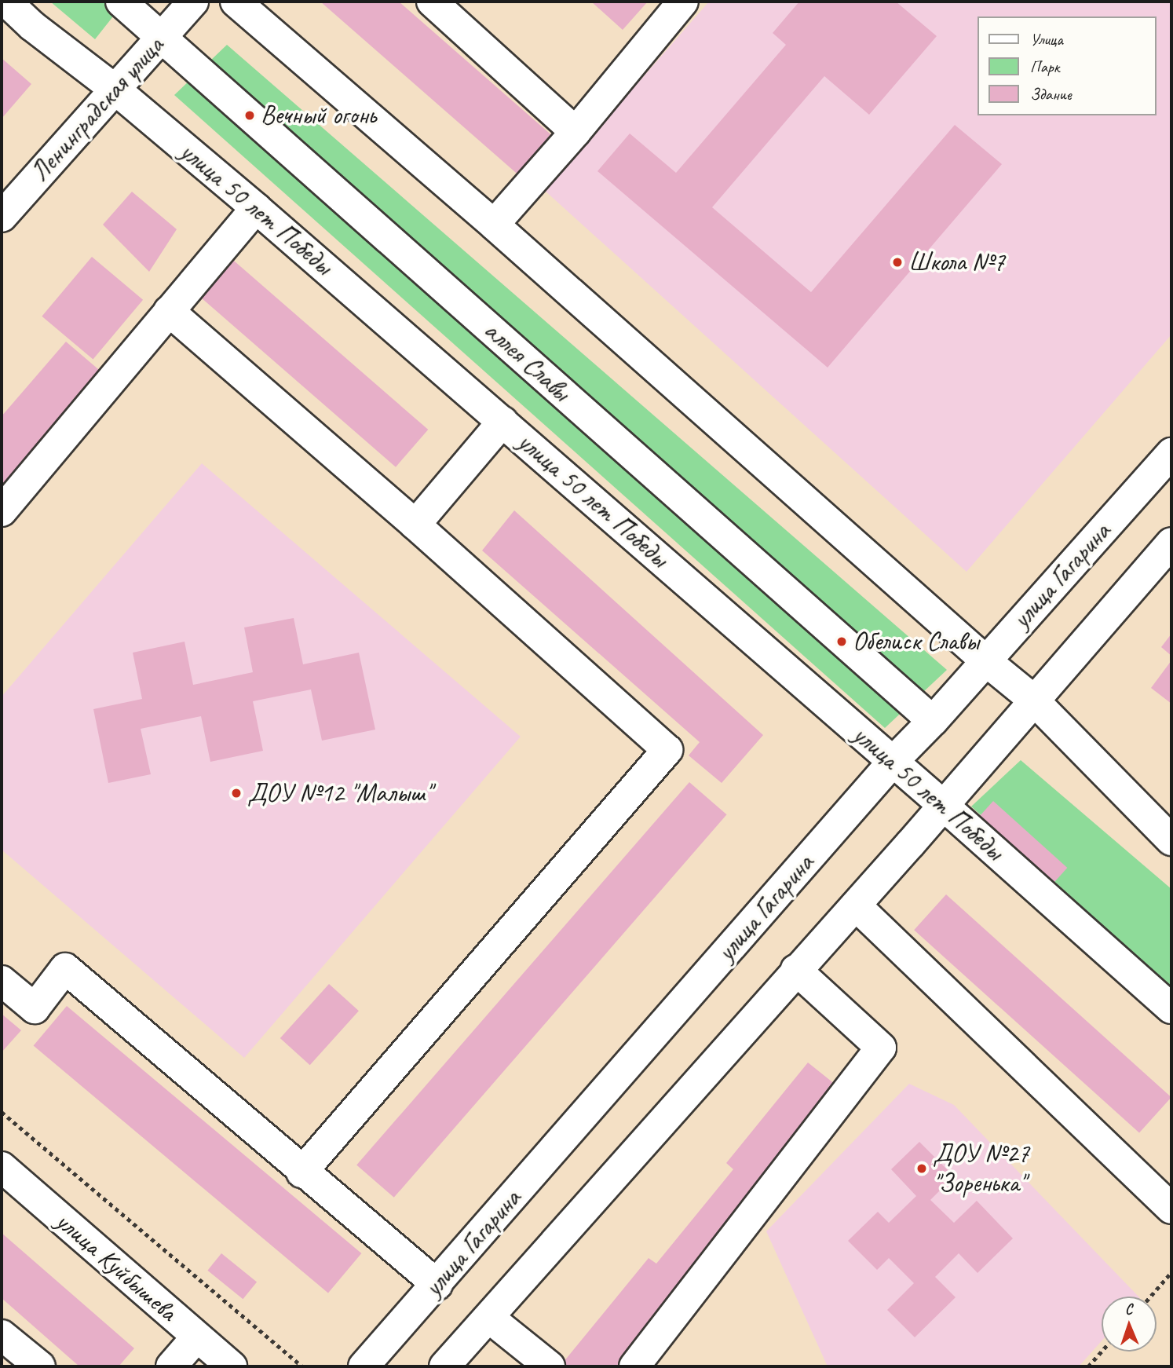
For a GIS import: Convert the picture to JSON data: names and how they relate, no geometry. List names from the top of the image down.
{
  "streets": {
    "street": [
      "Ленинградская улица",
      "улица 50 лет Победы",
      "аллея Славы",
      "улица Гагарина",
      "улица Куйбышева"
    ]
  },
  "crossings": [
    ["Ленинградская улица", "улица 50 лет Победы"],
    ["Ленинградская улица", "аллея Славы"],
    ["улица 50 лет Победы", "улица Гагарина"],
    ["аллея Славы", "улица Гагарина"]
  ],
  "places": [
    "Вечный огонь",
    "Школа №7",
    "Обелиск Славы",
    "ДОУ №12 \"Малыш\"",
    "ДОУ №27 \"Зоренька\""
  ],
  "legend": ["Улица", "Парк", "Здание"],
  "north": "top"
}
